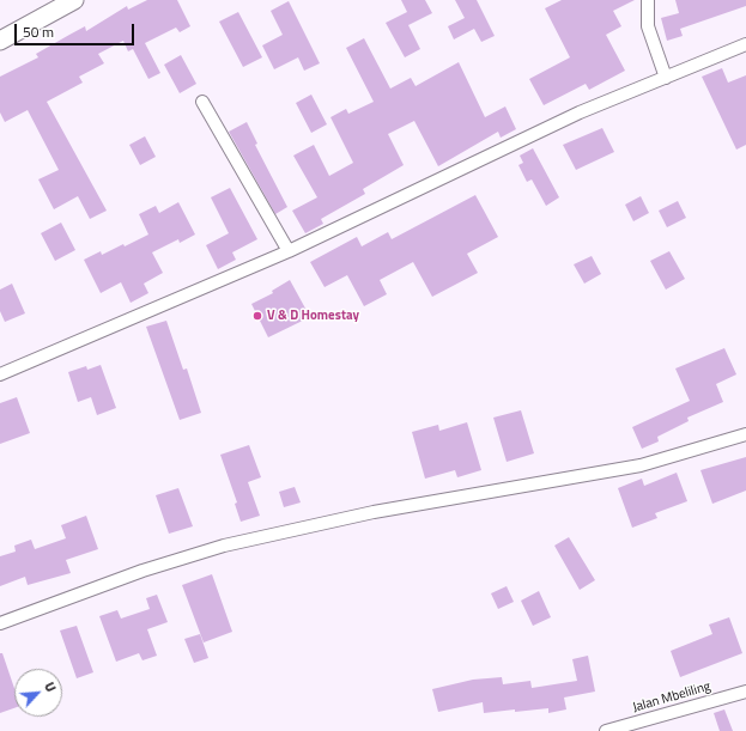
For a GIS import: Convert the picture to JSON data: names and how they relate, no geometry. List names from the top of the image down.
{
  "streets": {
    "street": ["Jalan Mbeliling"]
  },
  "places": ["V & D Homestay"],
  "scale_bar": "50 m",
  "north": "top right"
}
